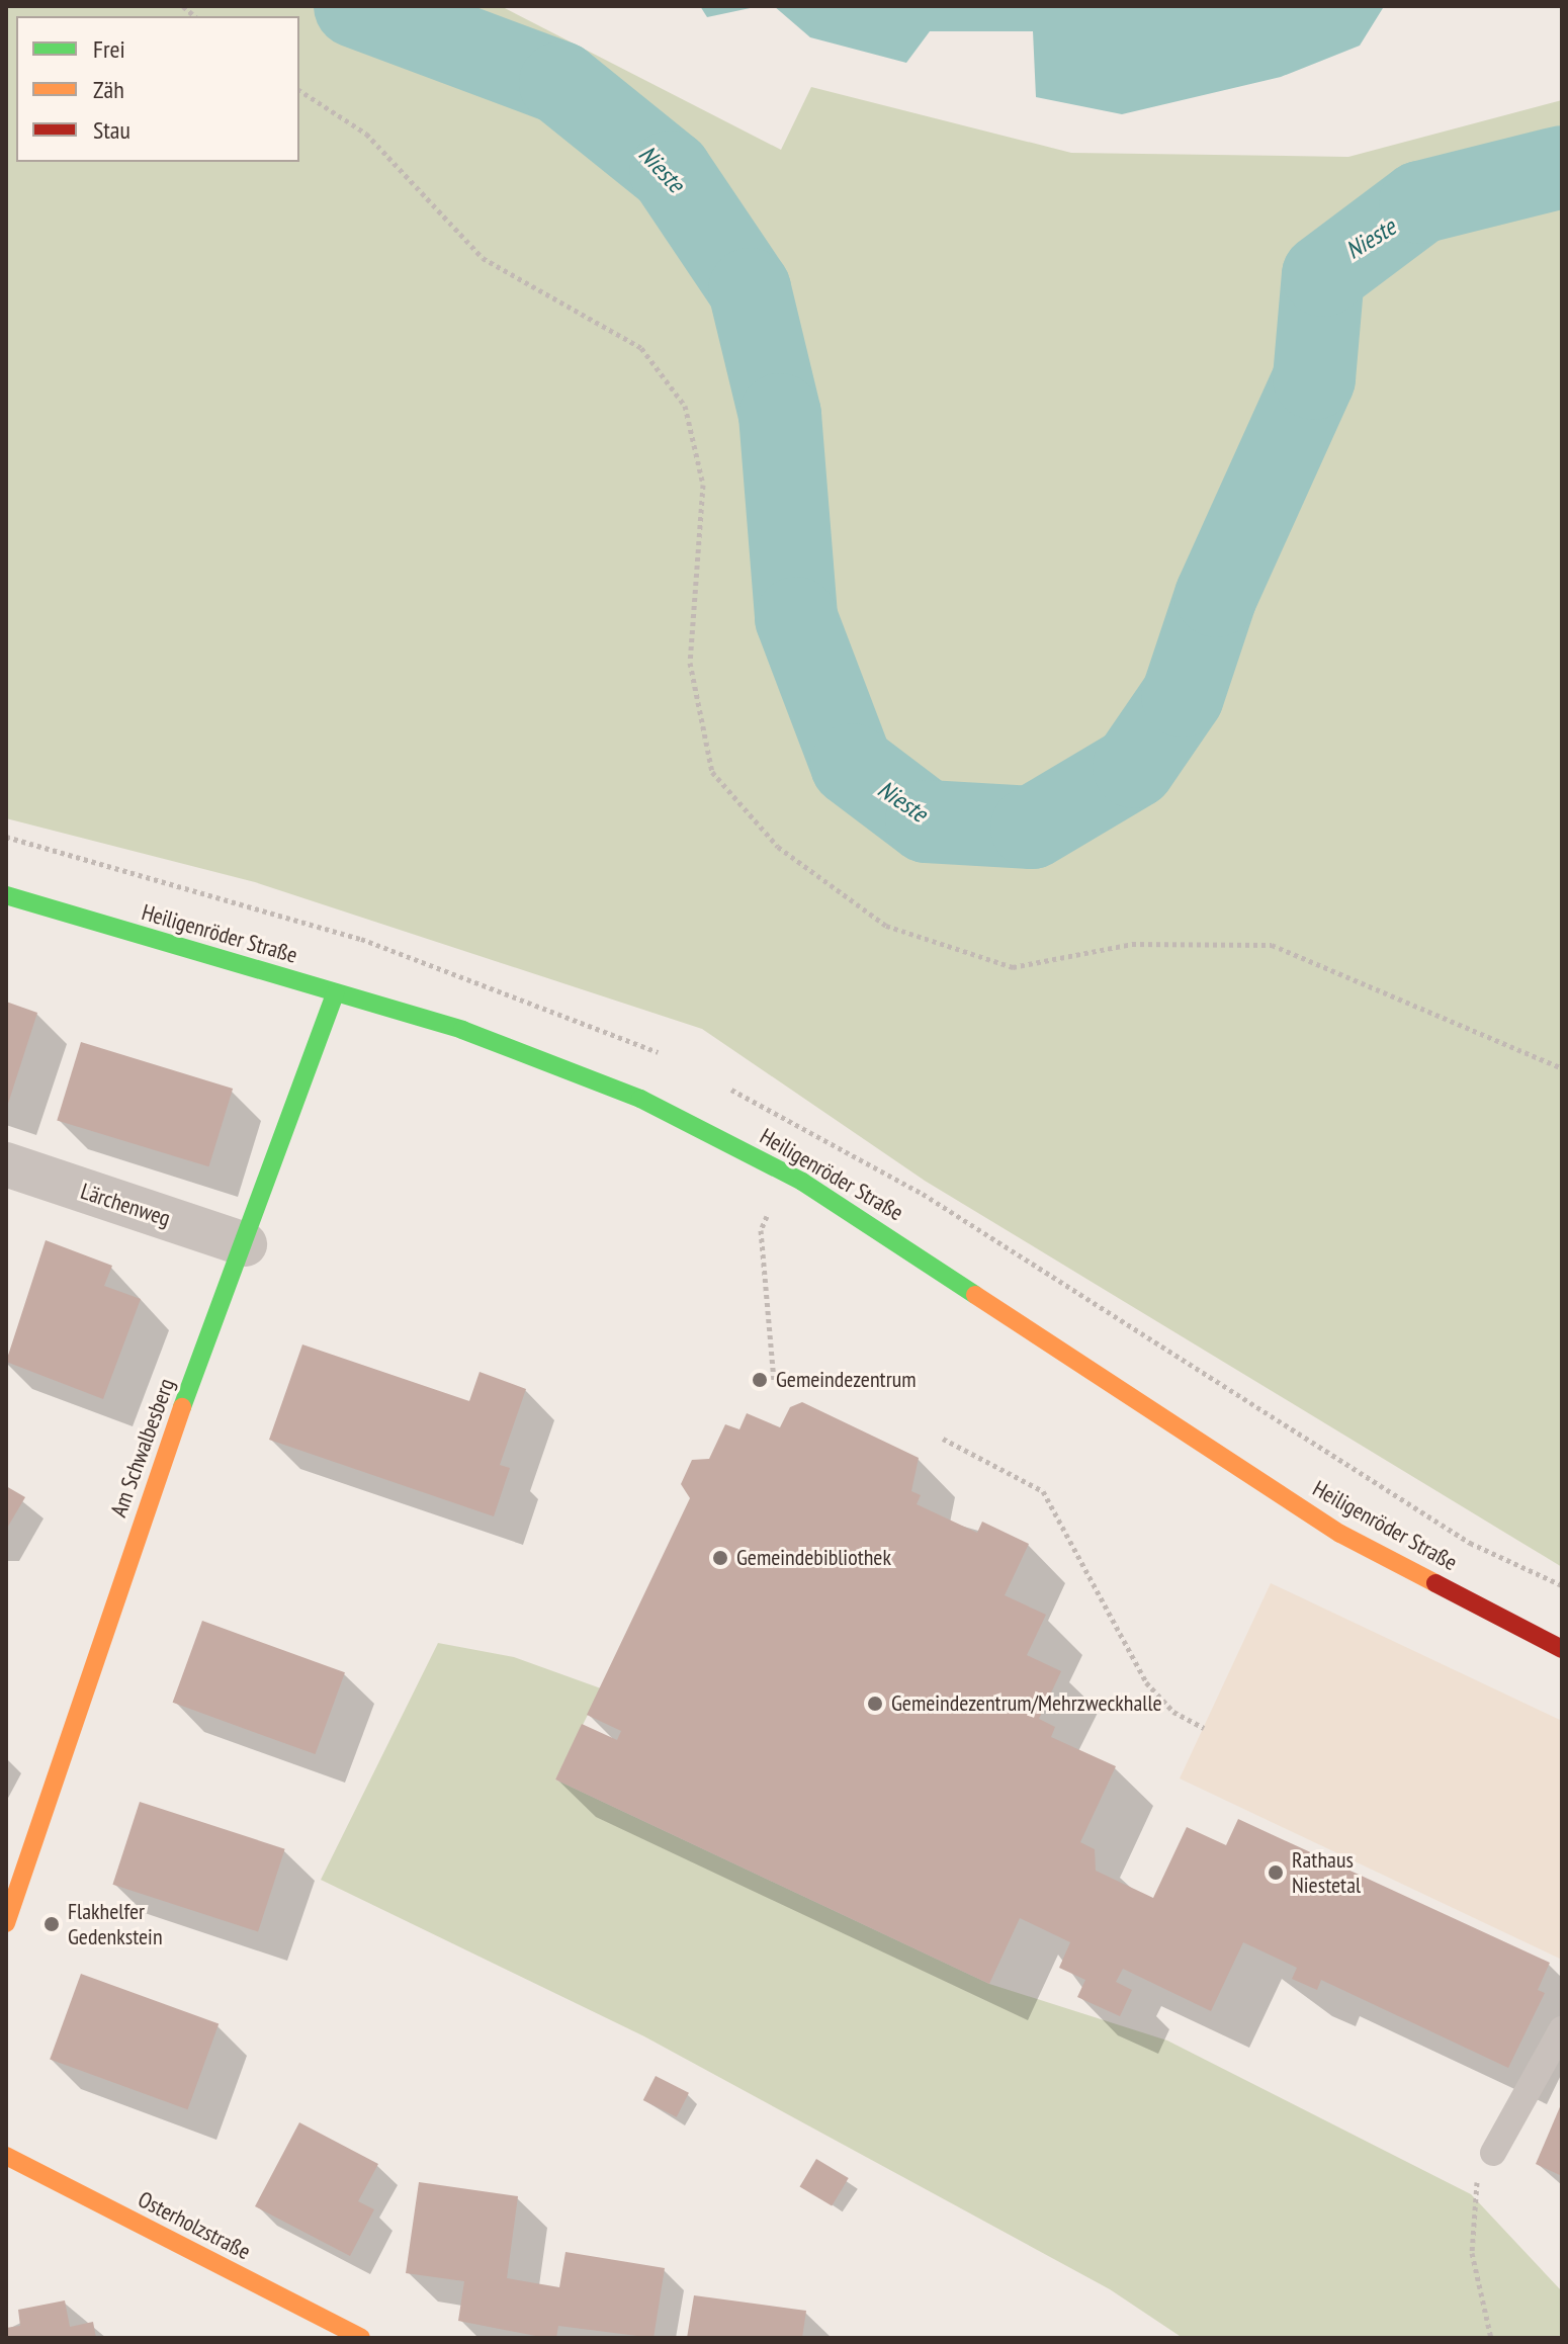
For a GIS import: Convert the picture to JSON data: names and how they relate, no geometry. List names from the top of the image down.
{
  "streets": {
    "street": [
      "Heiligenröder Straße",
      "Lärchenweg",
      "Am Schwalbesberg",
      "Osterholzstraße"
    ]
  },
  "crossings": [
    ["Heiligenröder Straße", "Am Schwalbesberg"],
    ["Lärchenweg", "Am Schwalbesberg"]
  ],
  "water": ["Nieste"],
  "places": [
    "Gemeindezentrum",
    "Gemeindebibliothek",
    "Gemeindezentrum/Mehrzweckhalle",
    "Rathaus Niestetal",
    "Flakhelfer Gedenkstein"
  ],
  "legend": ["Frei", "Zäh", "Stau"]
}
